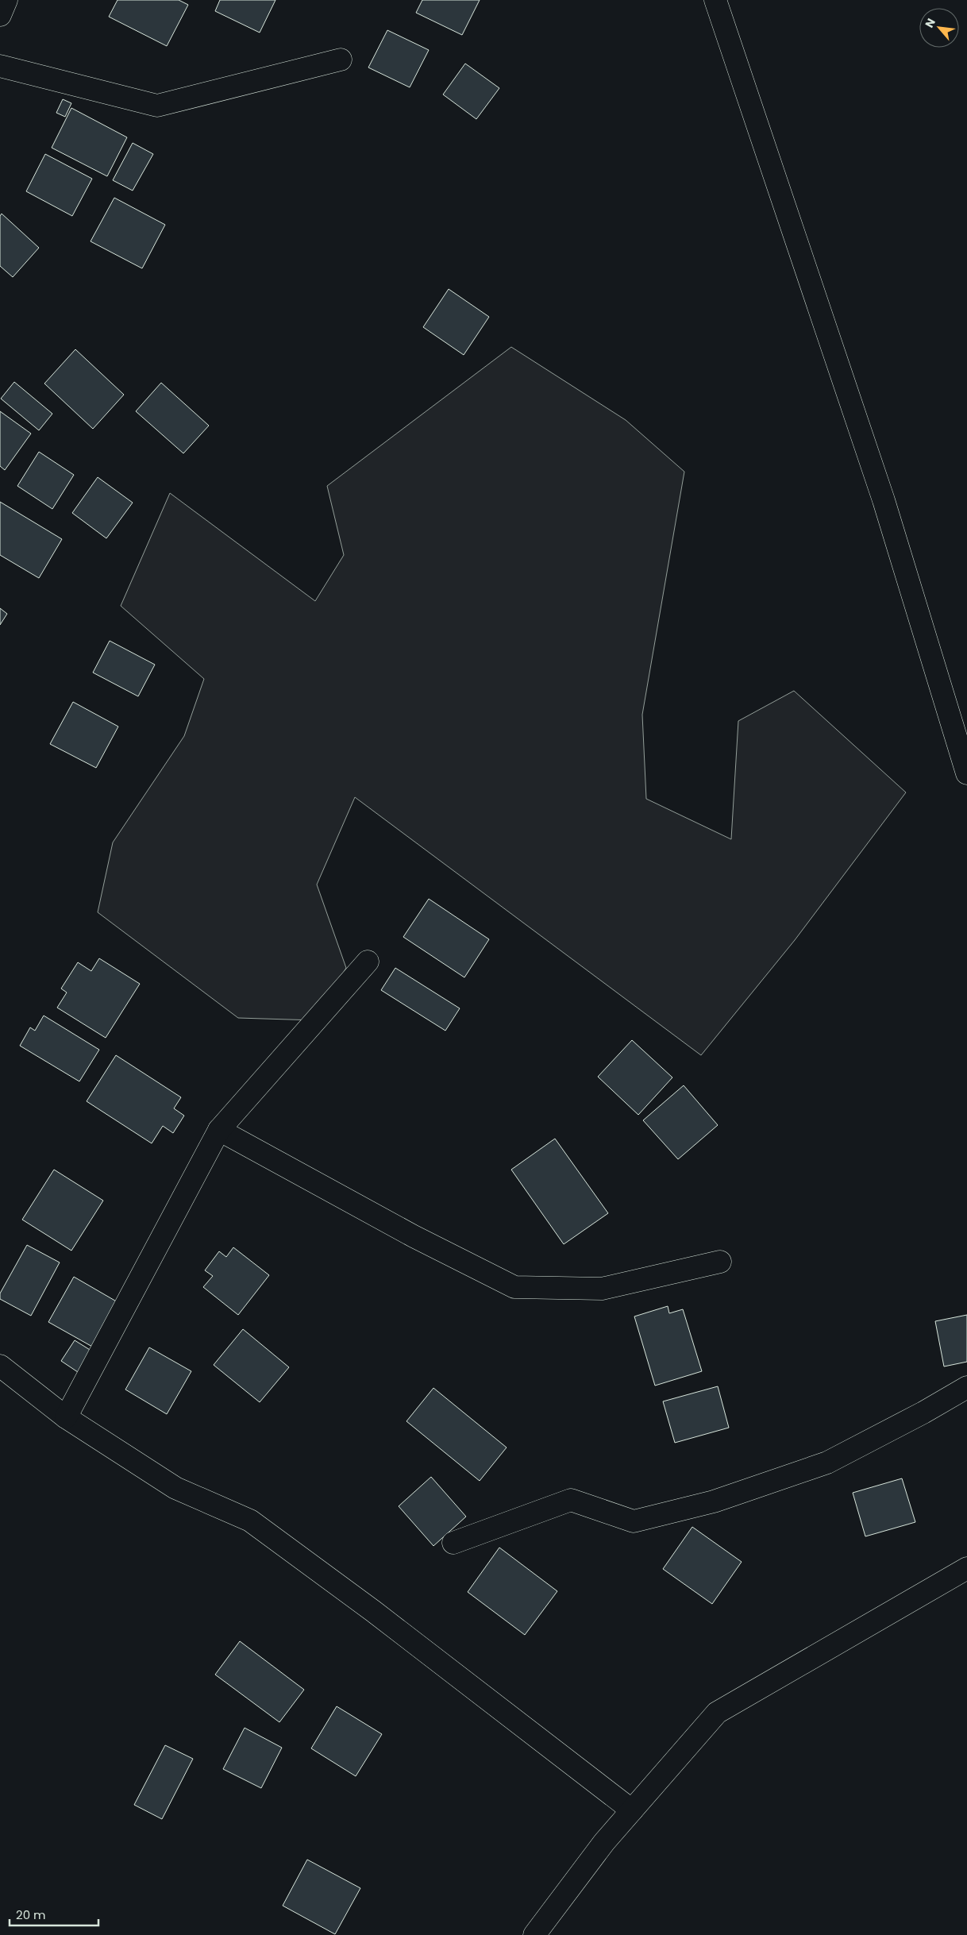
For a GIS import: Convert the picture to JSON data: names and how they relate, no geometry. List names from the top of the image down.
{
  "scale_bar": "20 m",
  "north": "top left"
}
